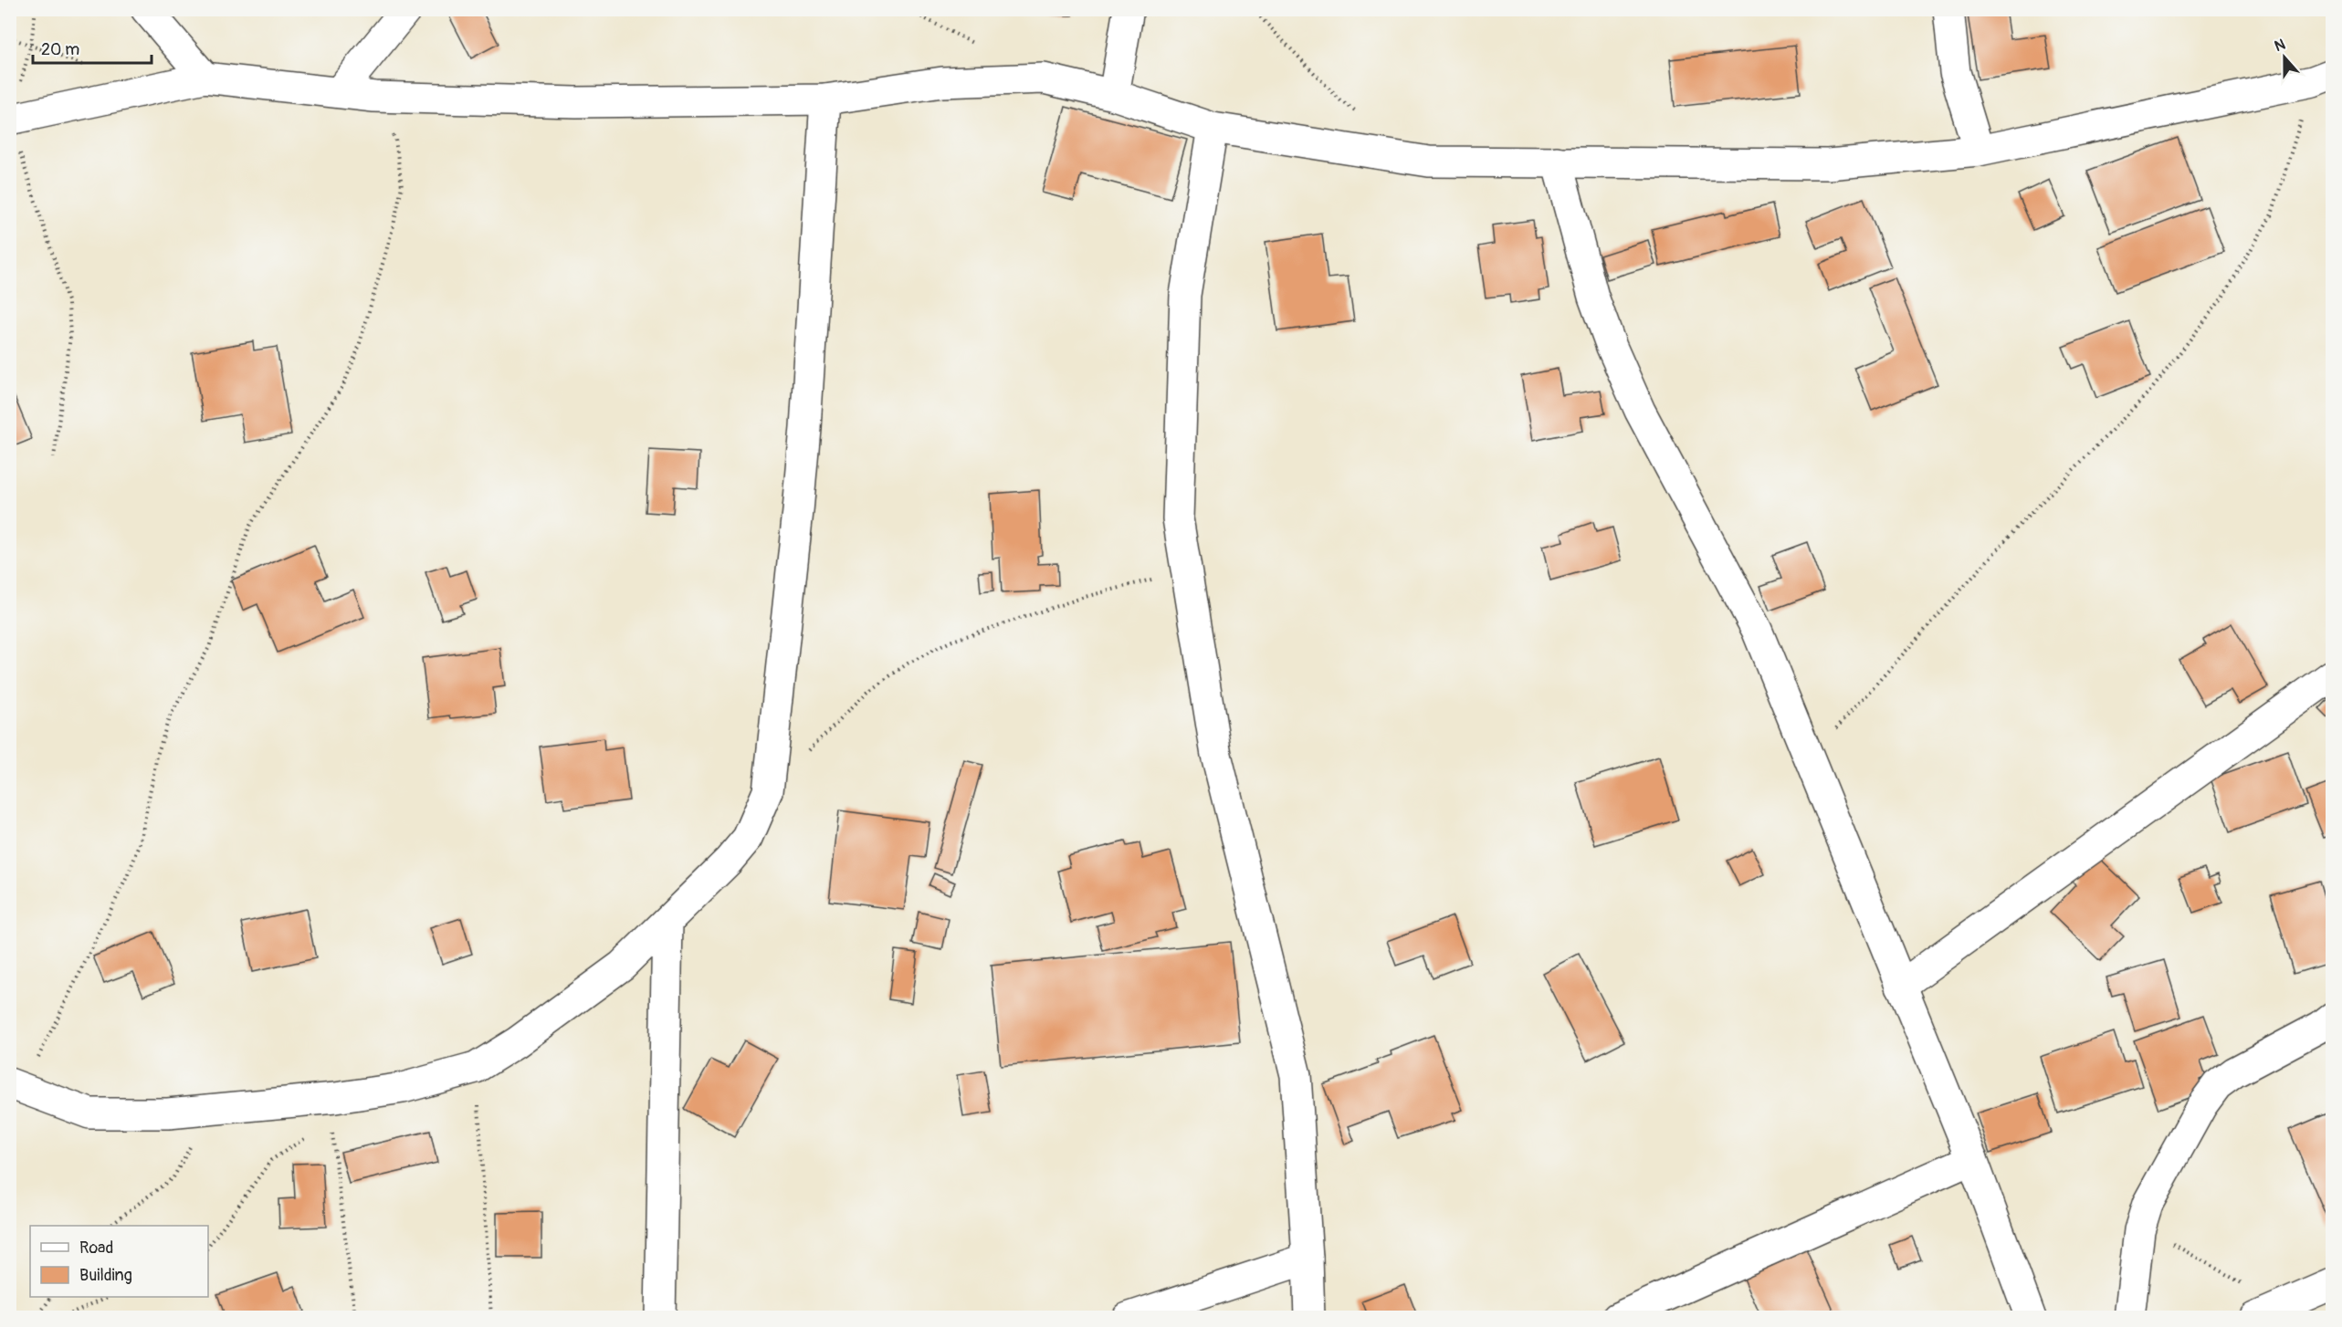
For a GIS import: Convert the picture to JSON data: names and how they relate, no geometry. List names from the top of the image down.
{
  "legend": ["Road", "Building"],
  "scale_bar": "20 m",
  "north": "top"
}
